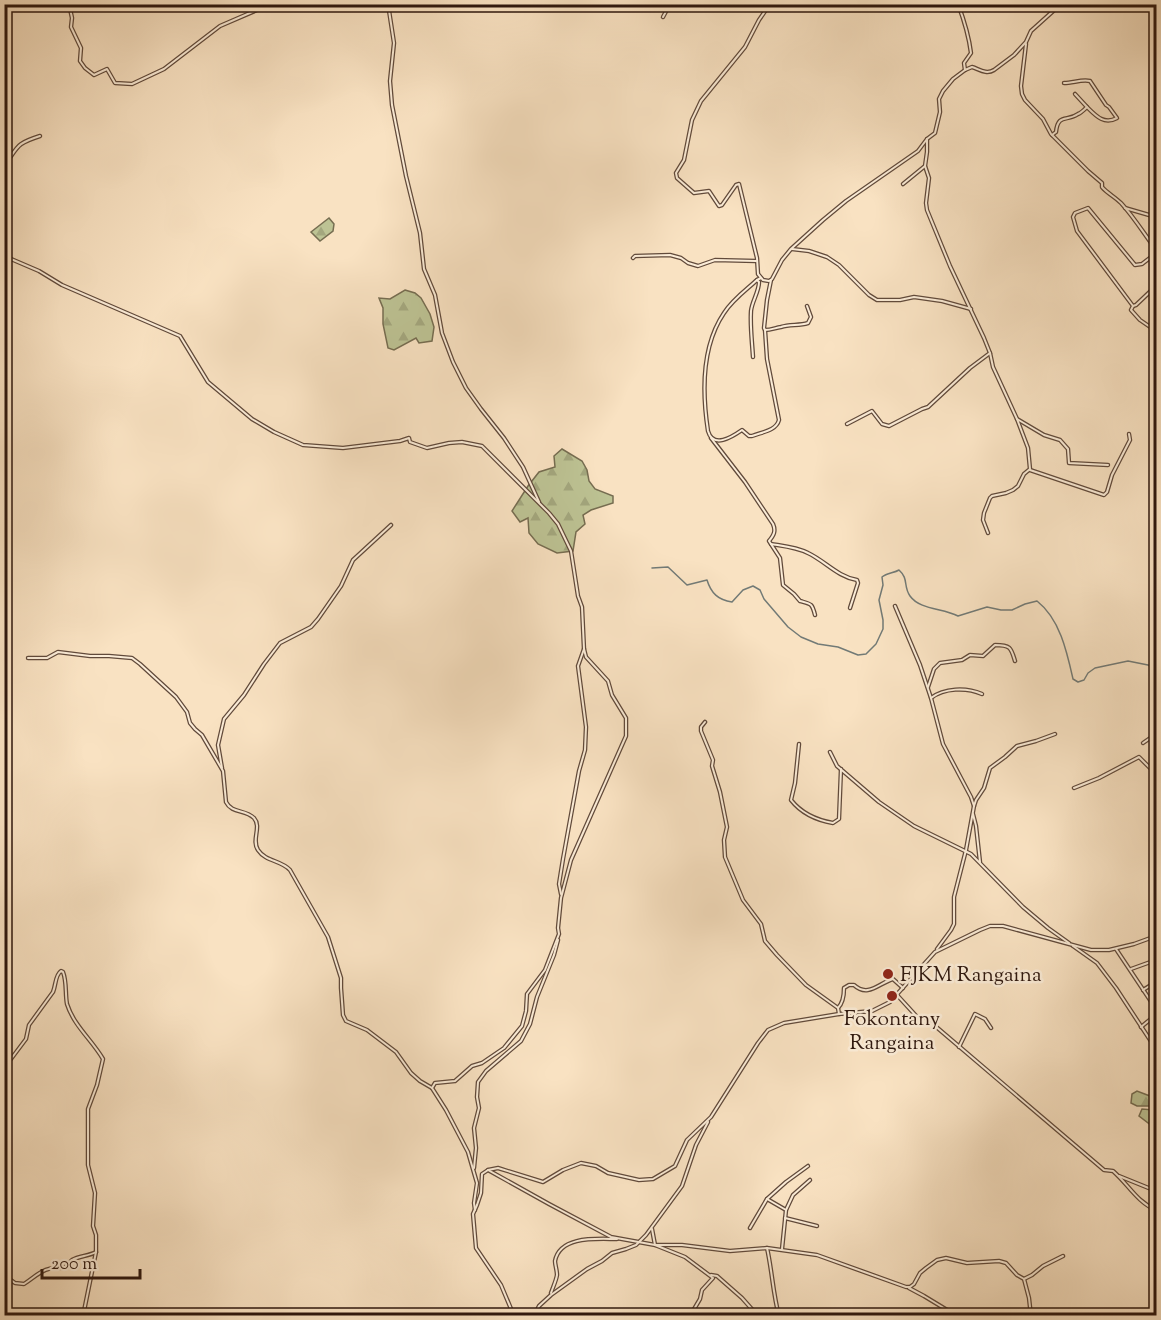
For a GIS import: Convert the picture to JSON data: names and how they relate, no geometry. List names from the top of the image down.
{
  "places": ["FJKM Rangaina", "Fokontany Rangaina"],
  "scale_bar": "200 m"
}
